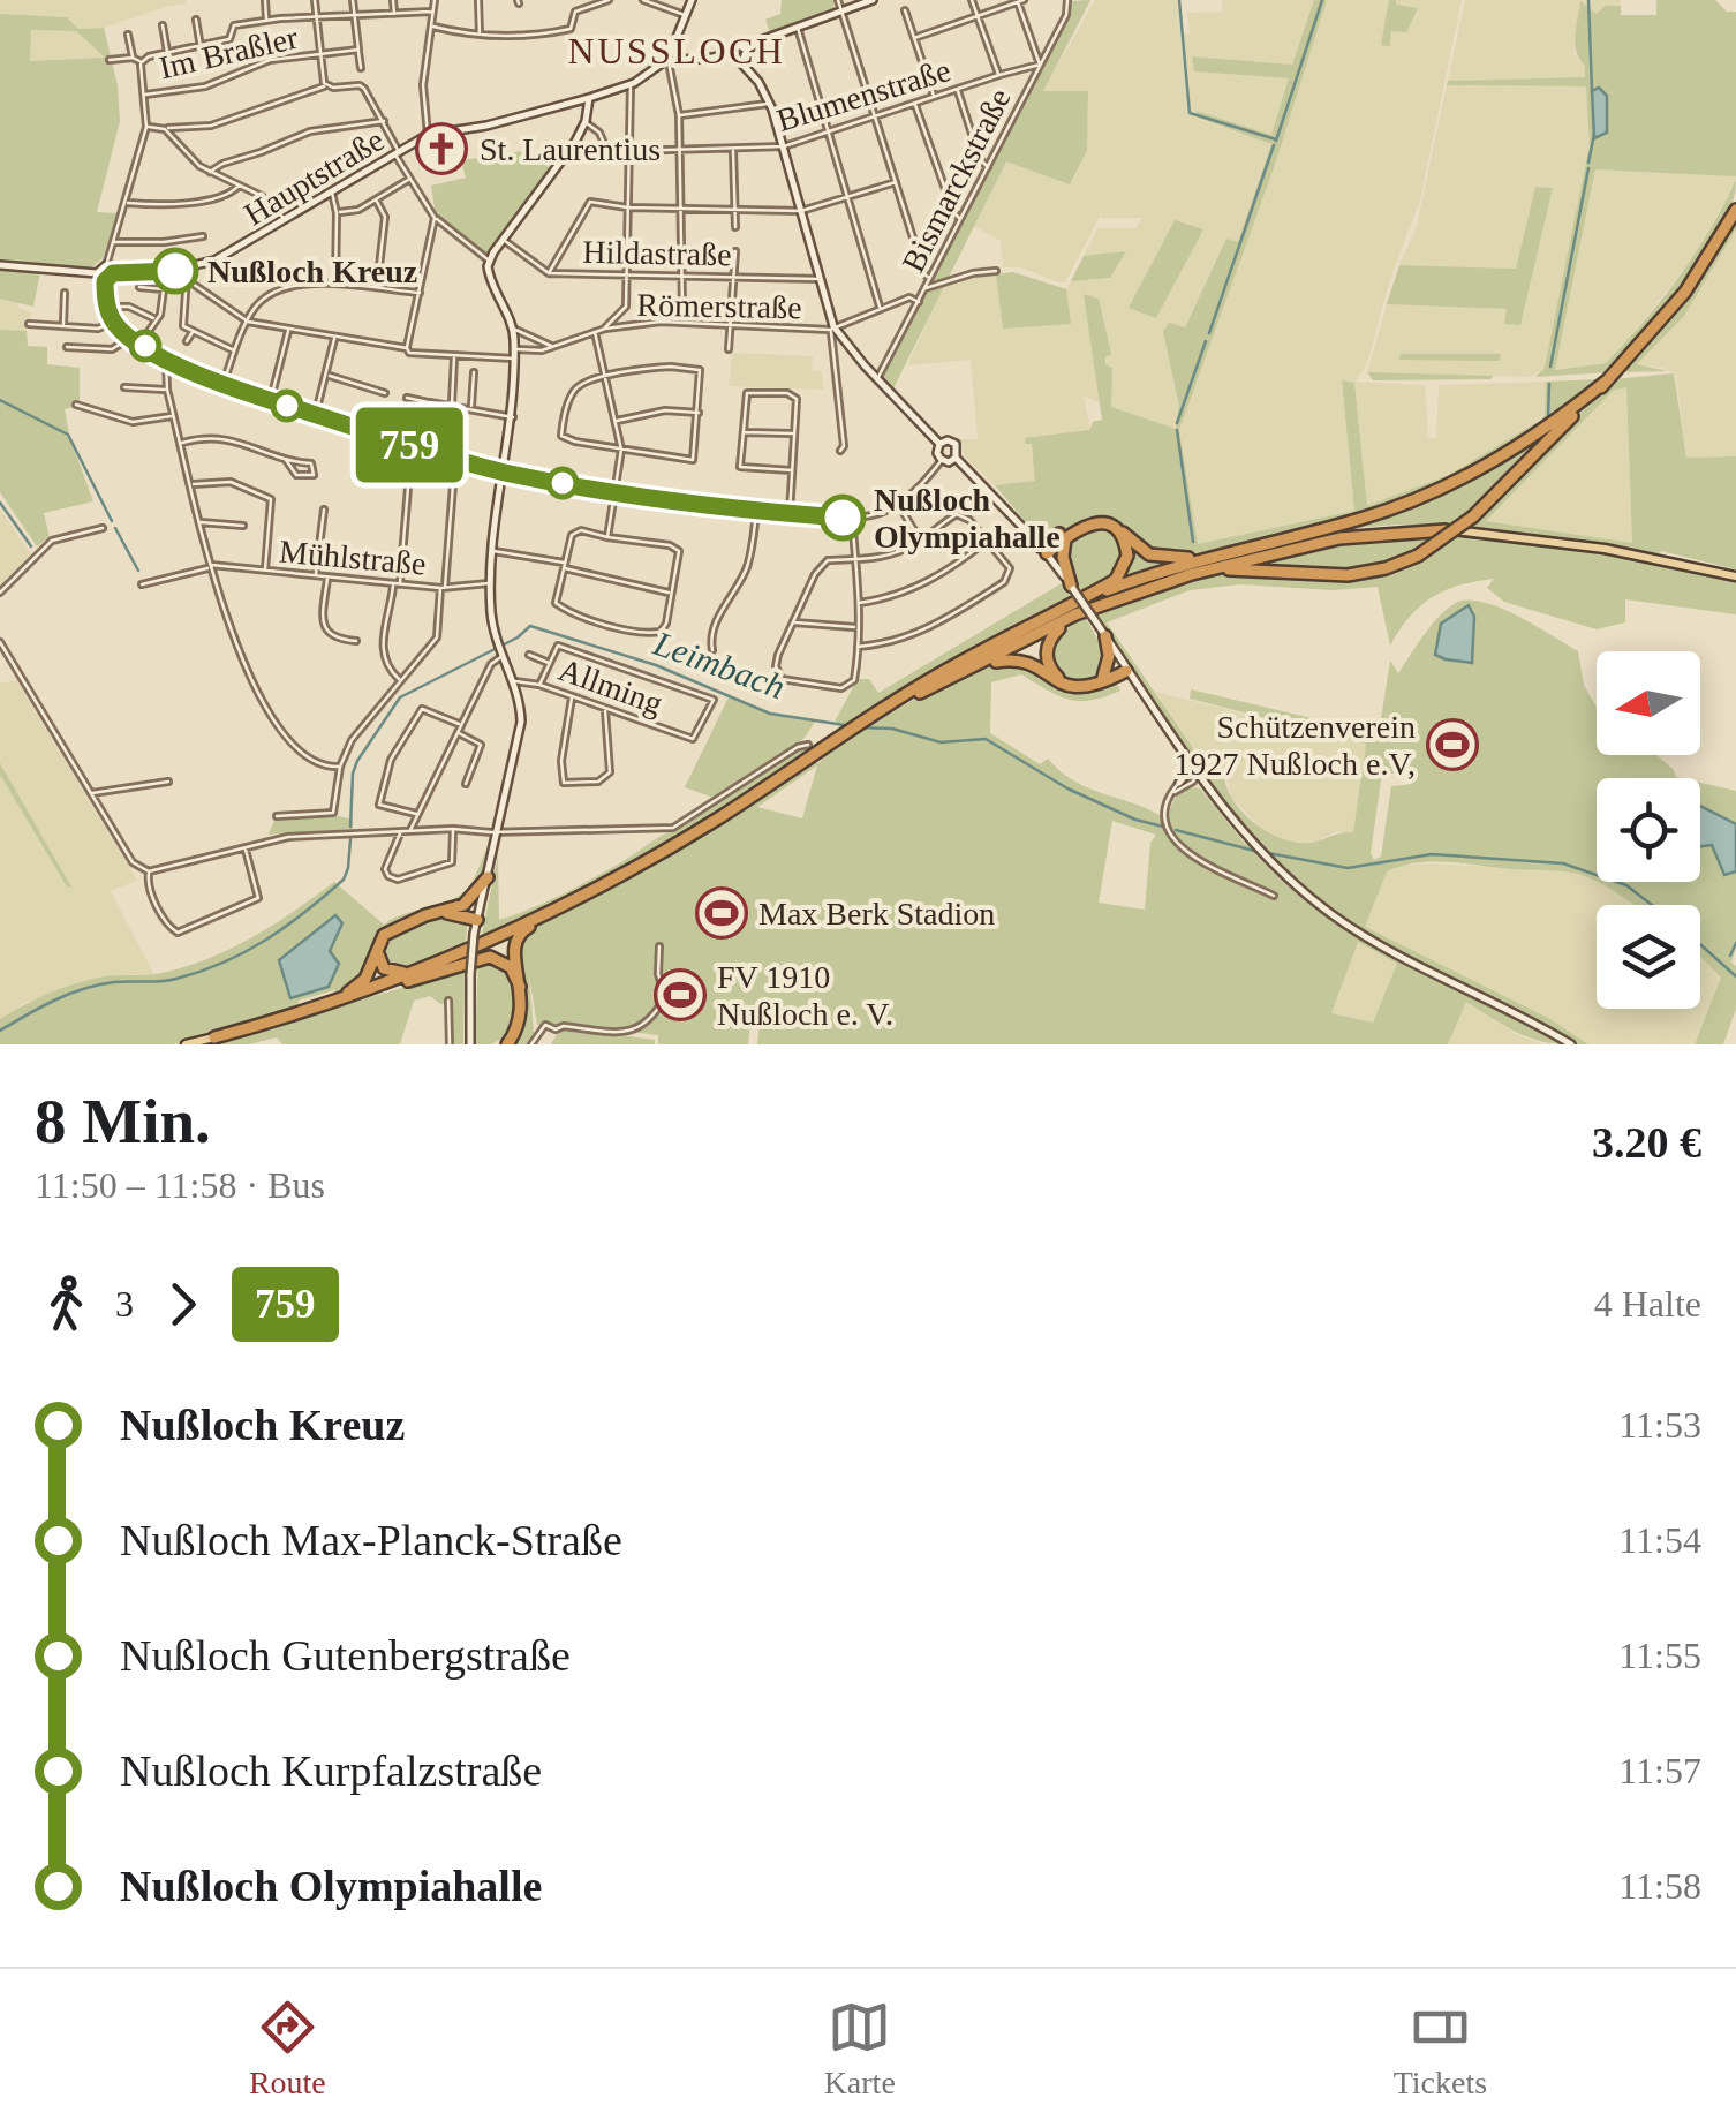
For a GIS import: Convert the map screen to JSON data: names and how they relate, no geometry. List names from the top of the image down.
{
  "streets": {
    "main road": ["Hauptstraße"],
    "street": [
      "Im Braßler",
      "Blumenstraße",
      "Bismarckstraße",
      "Hildastraße",
      "Römerstraße",
      "Mühlstraße",
      "Allming"
    ]
  },
  "crossings": [
    ["Blumenstraße", "Bismarckstraße"],
    ["Bismarckstraße", "Römerstraße"]
  ],
  "districts": ["NUSSLOCH"],
  "water": ["Leimbach"],
  "places": {
    "church": ["St. Laurentius"],
    "other": ["Nußloch Kreuz", "Nußloch Olympiahalle"],
    "sports": ["Schützenverein 1927 Nußloch e.V,", "Max Berk Stadion", "FV 1910 Nußloch e. V."]
  },
  "lines": ["bus line 759"],
  "north": "left",
  "page": {
    "on_map": "759",
    "heading": ["8 Min.", "11:50 – 11:58 · Bus", "3.20 €"],
    "legs": ["3", "759", "4 Halte"],
    "list": [
      {
        "name": "Nußloch Kreuz",
        "value": "11:53"
      },
      {
        "name": "Nußloch Max-Planck-Straße",
        "value": "11:54"
      },
      {
        "name": "Nußloch Gutenbergstraße",
        "value": "11:55"
      },
      {
        "name": "Nußloch Kurpfalzstraße",
        "value": "11:57"
      },
      {
        "name": "Nußloch Olympiahalle",
        "value": "11:58"
      }
    ],
    "tabs": ["Route", "Karte", "Tickets"]
  }
}
